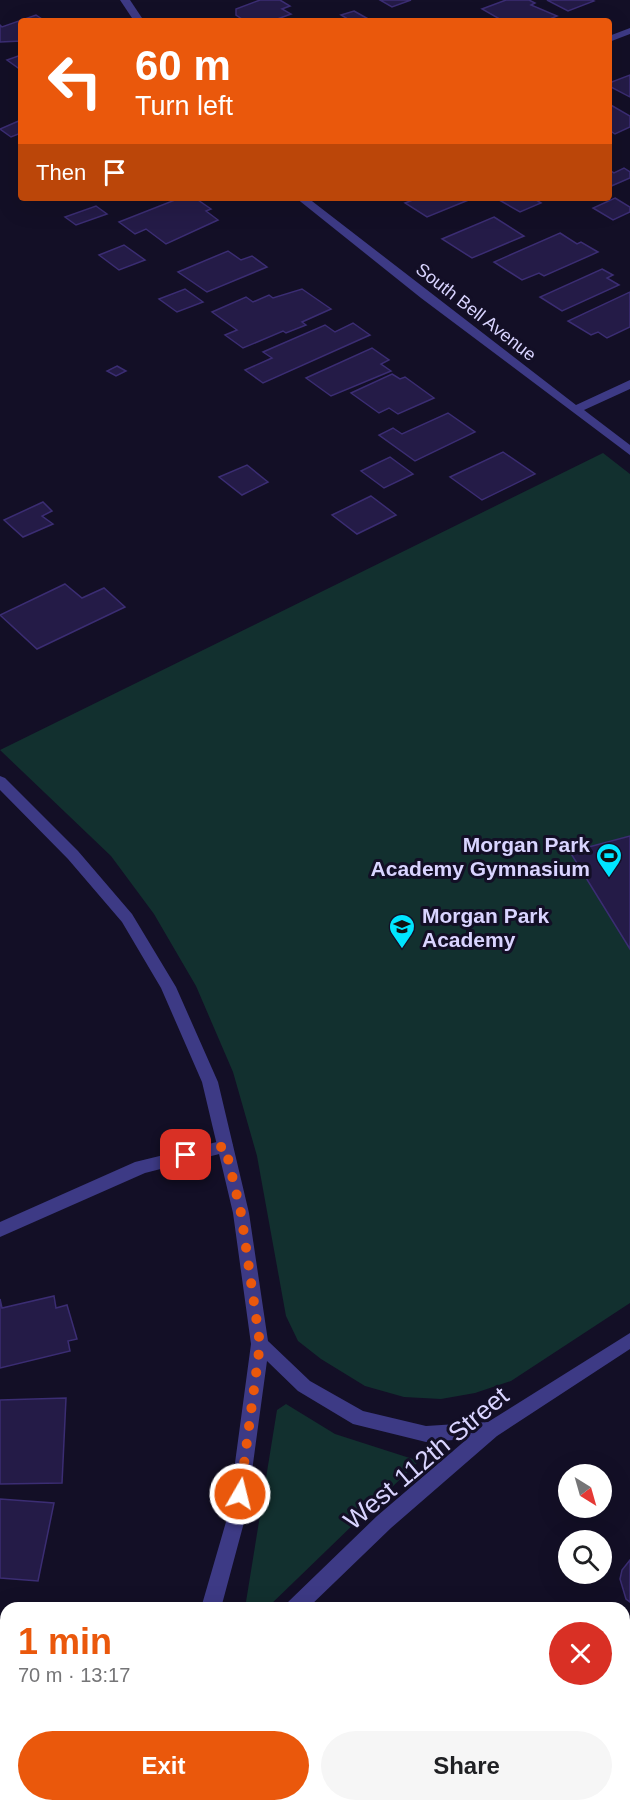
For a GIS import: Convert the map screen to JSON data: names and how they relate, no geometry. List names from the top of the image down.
{
  "streets": {
    "street": ["South Bell Avenue", "West 112th Street"]
  },
  "places": {
    "sports": ["Morgan Park Academy Gymnasium"],
    "school or university": ["Morgan Park Academy"]
  },
  "north": "bottom right",
  "page": {
    "turn": ["60 m", "Turn left"],
    "then": "Then",
    "heading": ["1 min", "70 m · 13:17"],
    "buttons": ["Exit", "Share"]
  }
}
